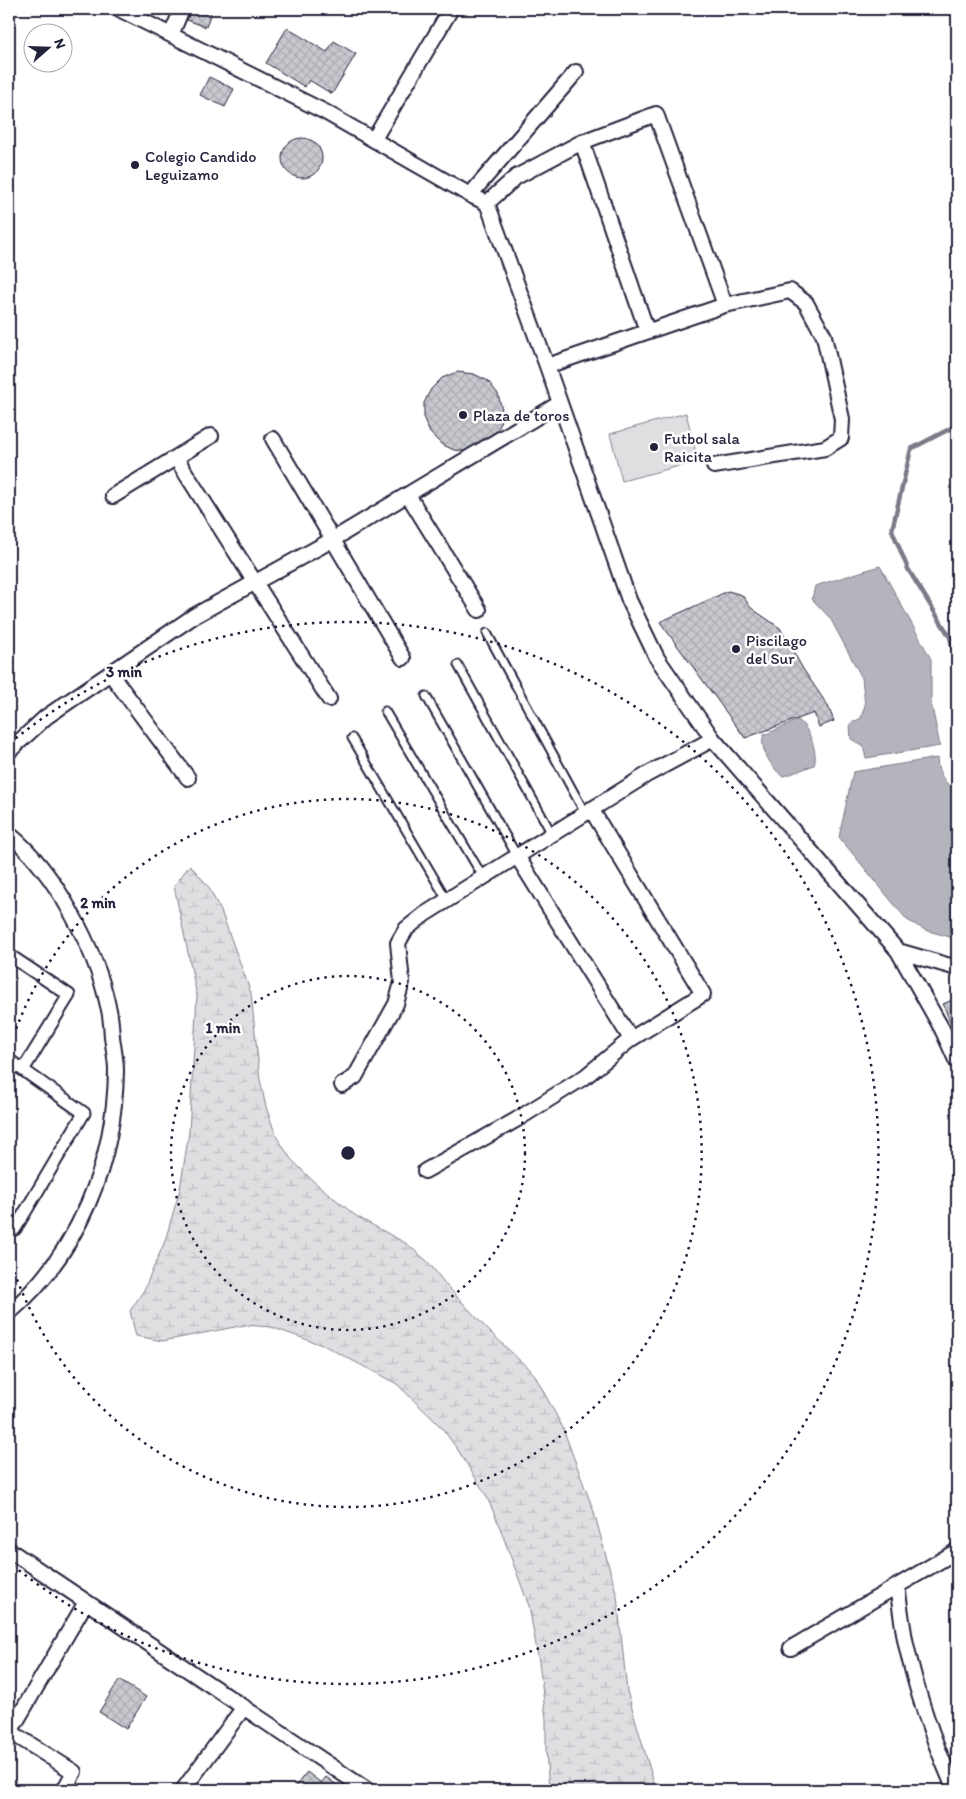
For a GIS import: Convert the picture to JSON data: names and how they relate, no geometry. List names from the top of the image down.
{
  "places": [
    "Colegio Candido Leguizamo",
    "Plaza de toros",
    "Futbol sala Raicita",
    "Piscilago del Sur"
  ],
  "north": "right",
  "rings": ["3 min", "2 min", "1 min"]
}
